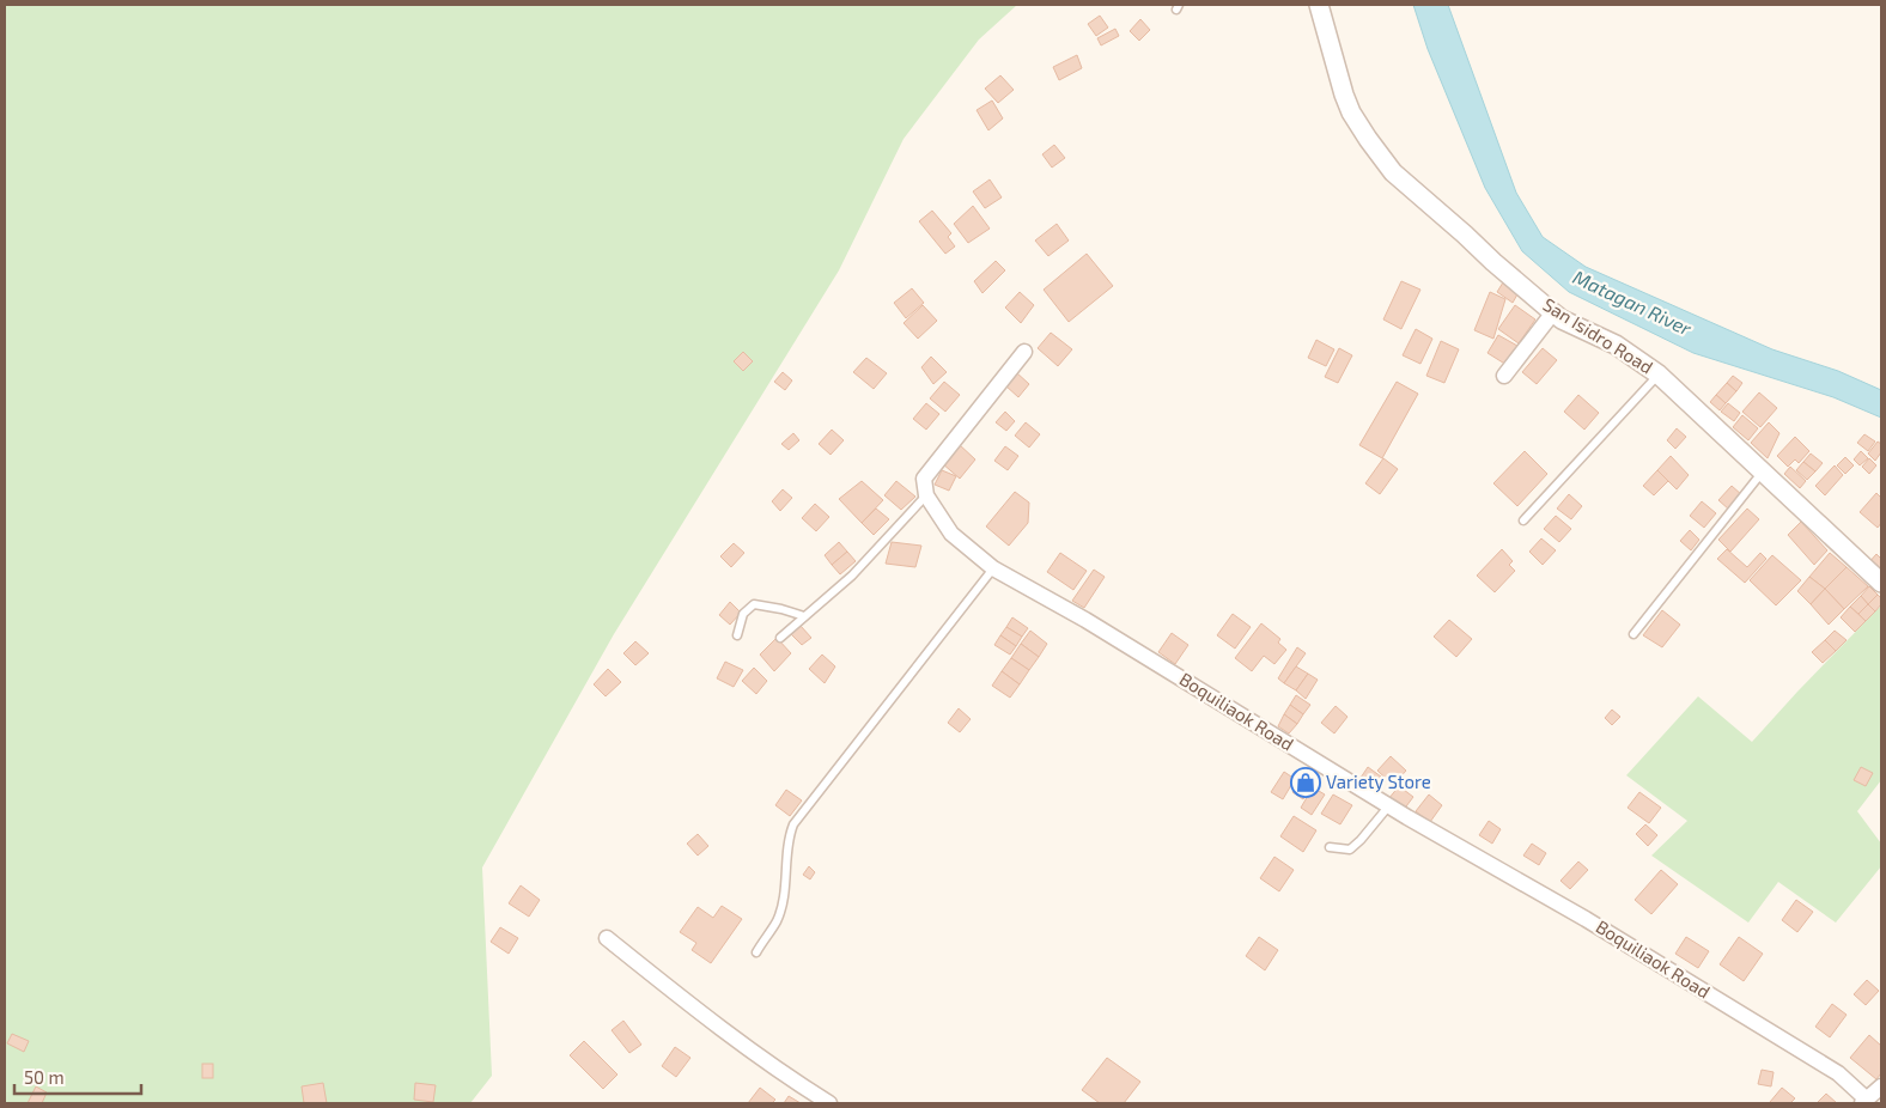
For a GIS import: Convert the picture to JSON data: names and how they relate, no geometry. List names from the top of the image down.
{
  "streets": {
    "street": ["San Isidro Road", "Boquiliaok Road"]
  },
  "water": ["Matagan River"],
  "places": {
    "shop": ["Variety Store"]
  },
  "scale_bar": "50 m"
}
